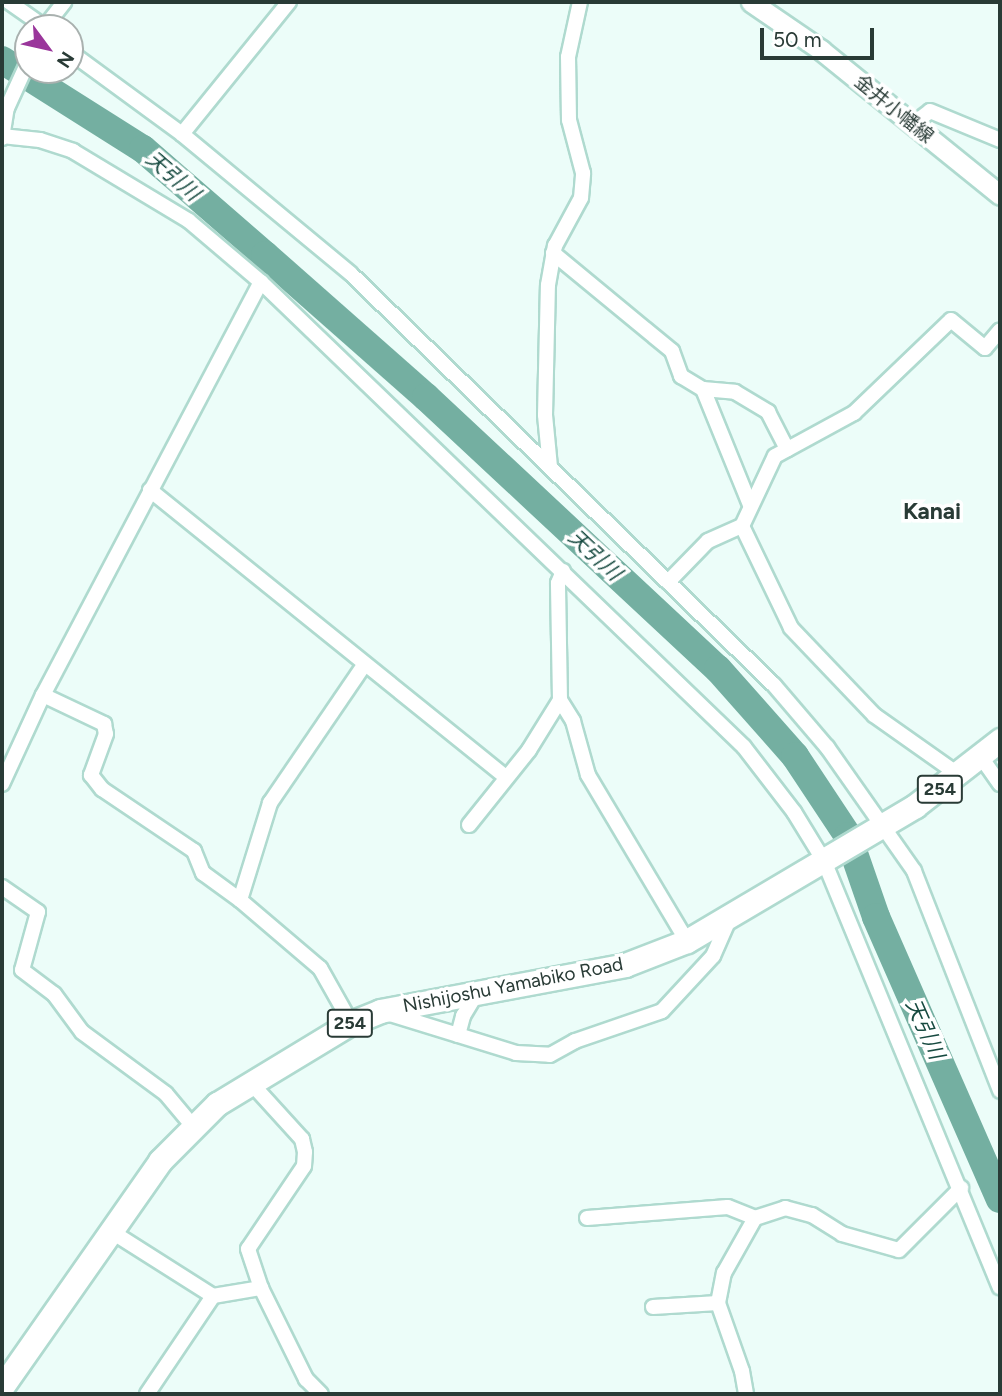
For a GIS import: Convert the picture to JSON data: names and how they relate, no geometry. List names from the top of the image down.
{
  "streets": {
    "highway": ["254", "Nishijoshu Yamabiko Road"],
    "main road": ["金井小幡線"]
  },
  "crossings": [
    ["254", "Nishijoshu Yamabiko Road"]
  ],
  "districts": ["Kanai"],
  "water": ["天引川"],
  "scale_bar": "50 m",
  "north": "bottom right"
}
